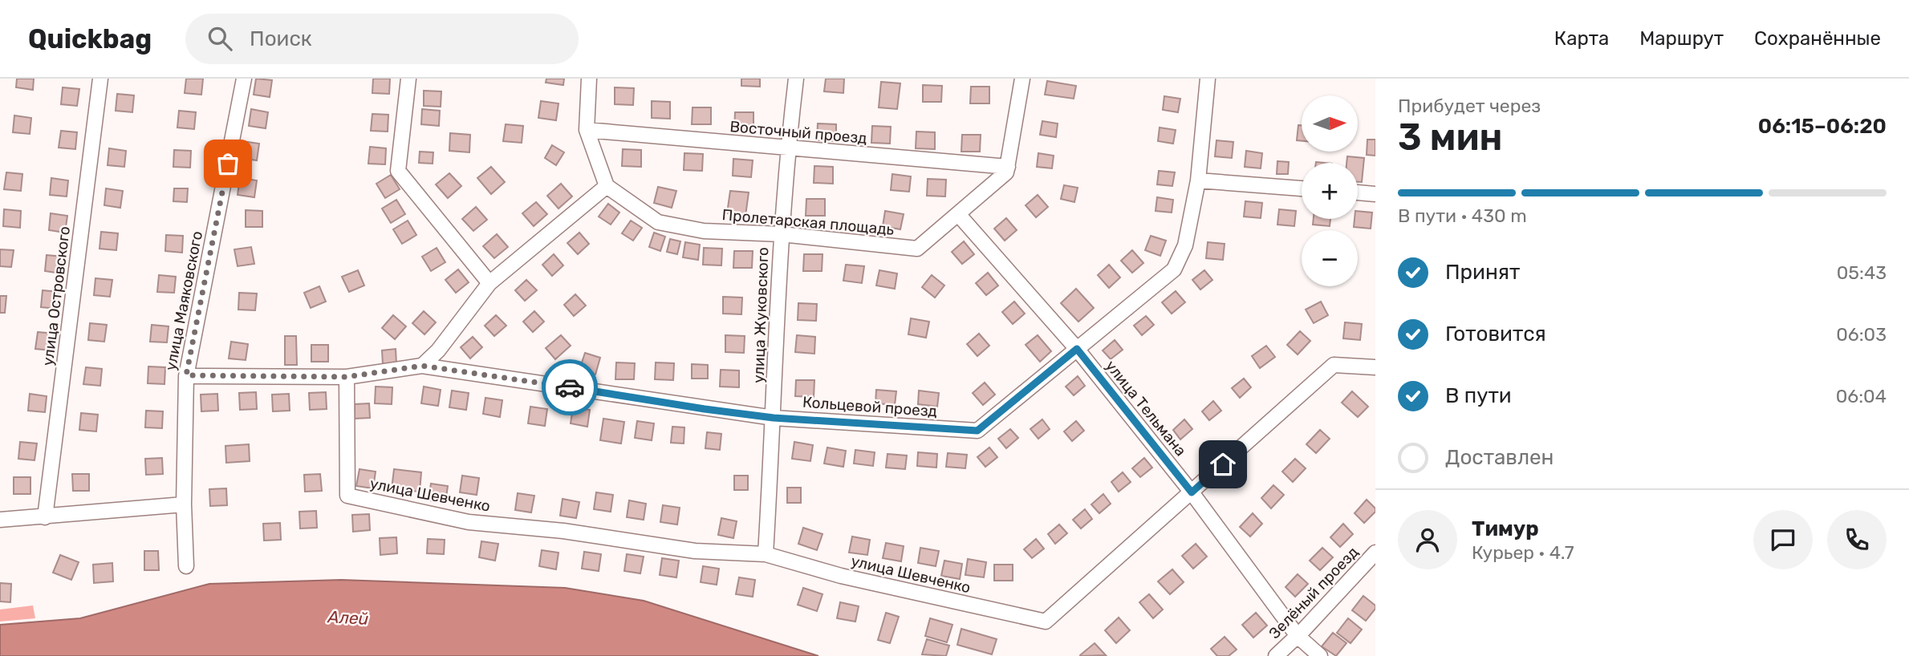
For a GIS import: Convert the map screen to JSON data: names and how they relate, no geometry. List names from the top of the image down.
{
  "streets": {
    "street": [
      "Восточный проезд",
      "Пролетарская площадь",
      "улица Островского",
      "улица Маяковского",
      "улица Жуковского",
      "Кольцевой проезд",
      "улица Тельмана",
      "улица Шевченко",
      "Зелёный проезд"
    ]
  },
  "crossings": [
    ["Восточный проезд", "Пролетарская площадь"],
    ["Восточный проезд", "улица Жуковского"],
    ["Пролетарская площадь", "улица Жуковского"],
    ["Пролетарская площадь", "улица Тельмана"],
    ["улица Маяковского", "Кольцевой проезд"],
    ["улица Жуковского", "Кольцевой проезд"],
    ["улица Жуковского", "улица Шевченко"],
    ["Кольцевой проезд", "улица Тельмана"],
    ["Кольцевой проезд", "улица Шевченко"],
    ["улица Тельмана", "улица Шевченко"],
    ["улица Тельмана", "Зелёный проезд"]
  ],
  "water": ["Алей"],
  "north": "right",
  "page": {
    "header": "Quickbag",
    "search": "Поиск",
    "nav": ["Карта", "Маршрут", "Сохранённые"],
    "heading": ["3 мин", "Прибудет через", "06:15–06:20"],
    "panel": ["Тимур", "Курьер · 4.7"],
    "map_buttons": ["+", "−"],
    "bar": "В пути · 430 m",
    "list": [
      ["Принят", "05:43"],
      ["Готовится", "06:03"],
      ["В пути", "06:04"],
      "Доставлен"
    ]
  }
}
